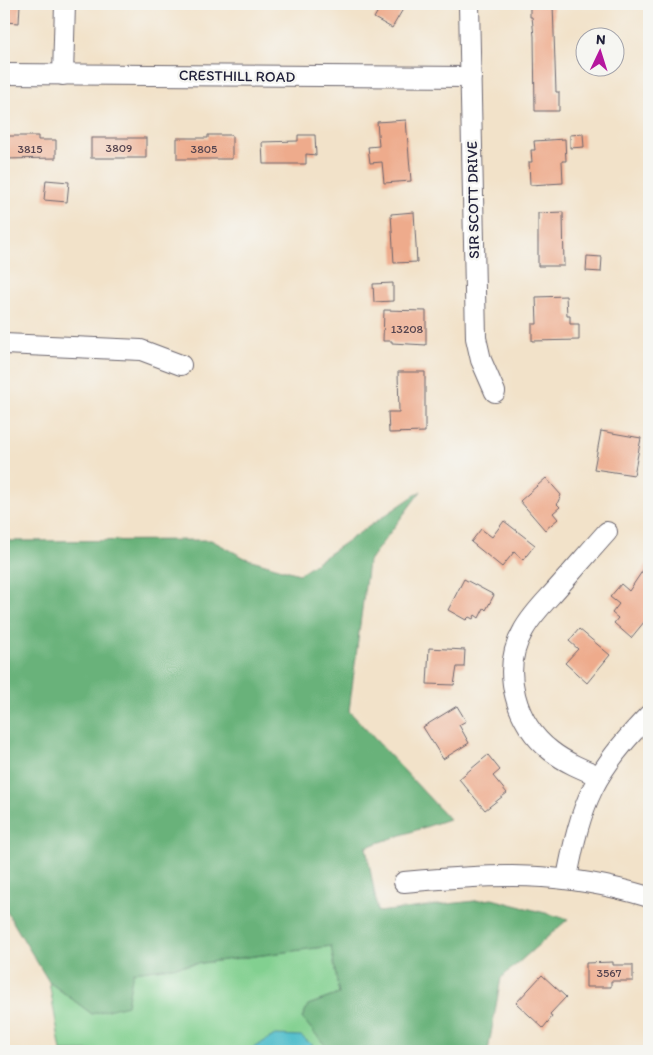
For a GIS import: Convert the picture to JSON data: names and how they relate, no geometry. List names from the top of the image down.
{
  "streets": {
    "street": ["CRESTHILL ROAD", "SIR SCOTT DRIVE"]
  },
  "crossings": [
    ["CRESTHILL ROAD", "SIR SCOTT DRIVE"]
  ],
  "house_numbers": [
    "3809",
    "3815",
    "3805",
    "13208",
    "3567"
  ],
  "north": "top"
}
